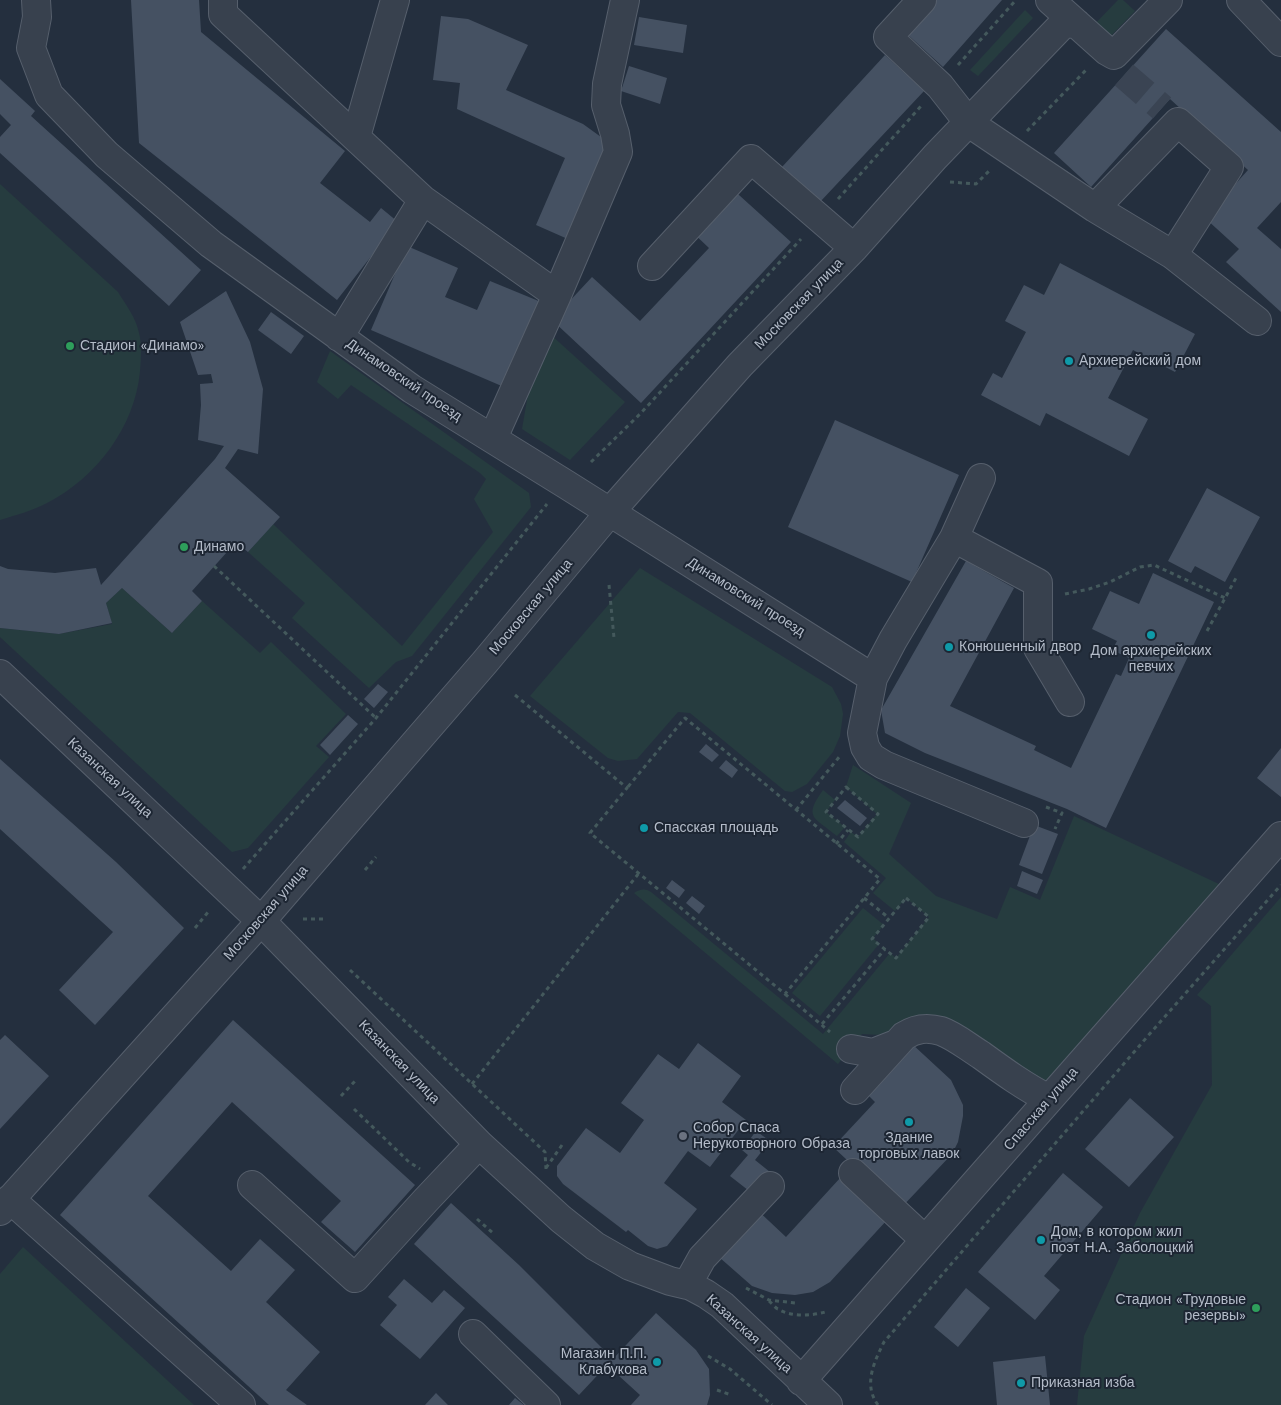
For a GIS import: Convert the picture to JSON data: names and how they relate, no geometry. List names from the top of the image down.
{
  "streets": {
    "street": [
      "Московская улица",
      "Динамовский проезд",
      "Казанская улица",
      "Спасская улица"
    ]
  },
  "crossings": [
    ["Московская улица", "Динамовский проезд"],
    ["Московская улица", "Казанская улица"],
    ["Казанская улица", "Спасская улица"]
  ],
  "places": [
    "Стадион «Динамо»",
    "Архиерейский дом",
    "Динамо",
    "Дом архиерейских певчих",
    "Конюшенный двор",
    "Спасская площадь",
    "Здание торговых лавок",
    "Собор Спаса Нерукотворного Образа",
    "Дом, в котором жил поэт Н.А. Заболоцкий",
    "Стадион «Трудовые резервы»",
    "Магазин П.П. Клабукова",
    "Приказная изба"
  ]
}
